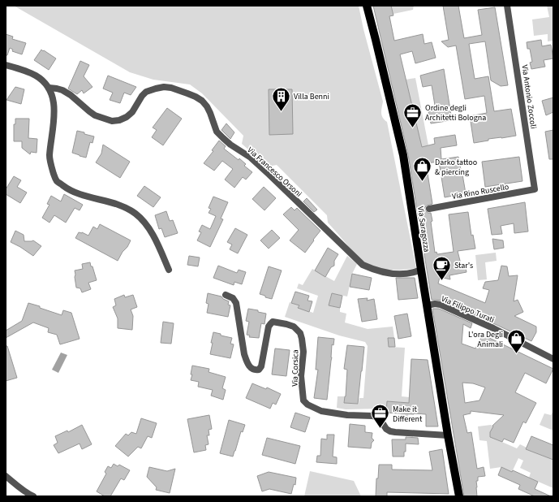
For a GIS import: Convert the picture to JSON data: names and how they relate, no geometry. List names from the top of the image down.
{
  "streets": {
    "main road": ["Via Saragozza"],
    "street": [
      "Via Antonio Zoccoli",
      "Via Francesco Orsoni",
      "Via Rino Ruscello",
      "Via Filippo Turati",
      "Via Corsica"
    ]
  },
  "crossings": [
    ["Via Antonio Zoccoli", "Via Rino Ruscello"],
    ["Via Francesco Orsoni", "Via Saragozza"],
    ["Via Saragozza", "Via Filippo Turati"],
    ["Via Saragozza", "Via Corsica"]
  ],
  "places": {
    "building": ["Villa Benni"],
    "office": ["Ordine degli Architetti Bologna", "Make it Different"],
    "shop": ["Darko tattoo & piercing", "L'ora Degli Animali"],
    "cafe": ["Star's"]
  }
}
